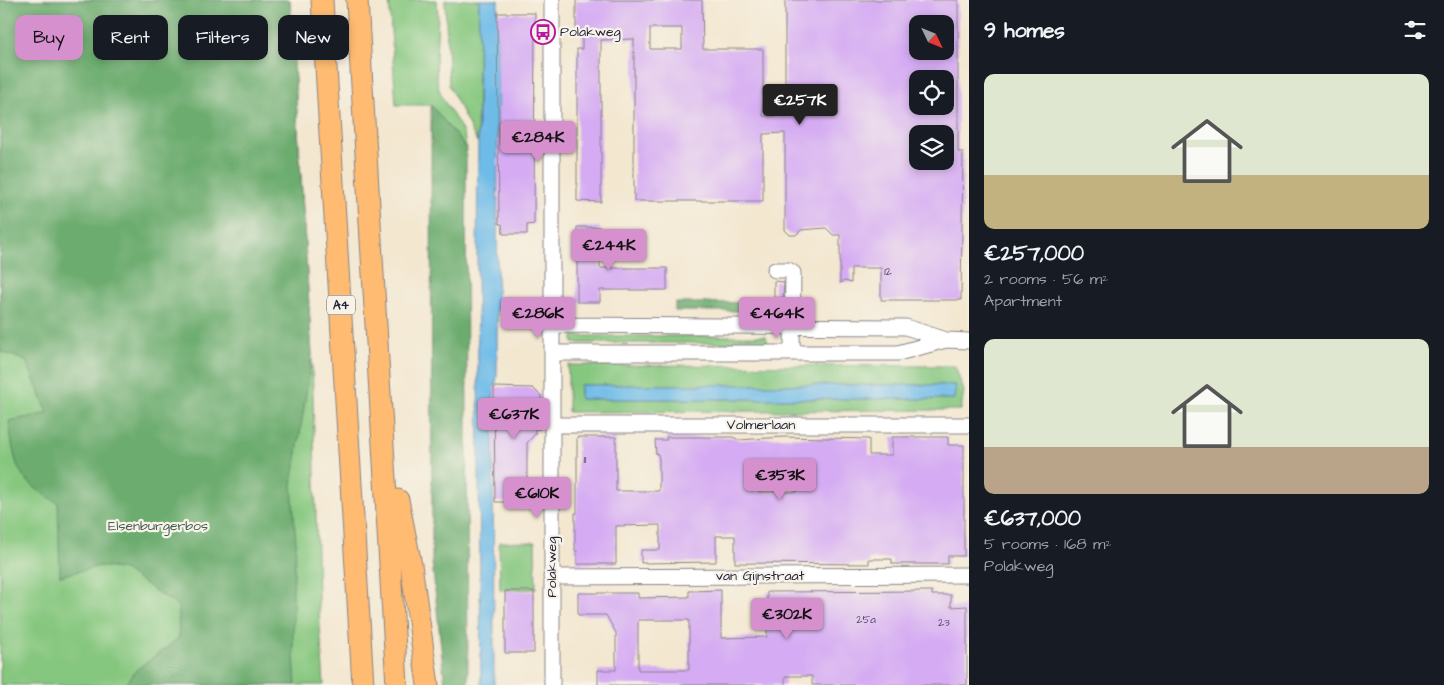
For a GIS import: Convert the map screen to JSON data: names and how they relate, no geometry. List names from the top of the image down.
{
  "streets": {
    "highway": ["A4"],
    "street": ["Volmerlaan", "Polakweg", "van Gijnstraat"]
  },
  "crossings": [
    ["Volmerlaan", "Polakweg"],
    ["Polakweg", "van Gijnstraat"]
  ],
  "parks": ["Elsenburgerbos"],
  "places": {
    "bus stop": ["Polakweg"]
  },
  "house_numbers": [
    "12",
    "11",
    "25a",
    "23"
  ],
  "north": "bottom right",
  "page": {
    "heading": "9 homes",
    "chip": [
      "Buy",
      "Rent",
      "Filters",
      "New"
    ],
    "list": [
      {
        "name": "€257,000",
        "note": "2 rooms · 56 m² · Apartment"
      },
      {
        "name": "€637,000",
        "note": "5 rooms · 168 m² · Polakweg"
      }
    ],
    "price": [
      "€257K",
      "€284K",
      "€244K",
      "€286K",
      "€464K",
      "€637K",
      "€353K",
      "€610K",
      "€302K"
    ]
  }
}
